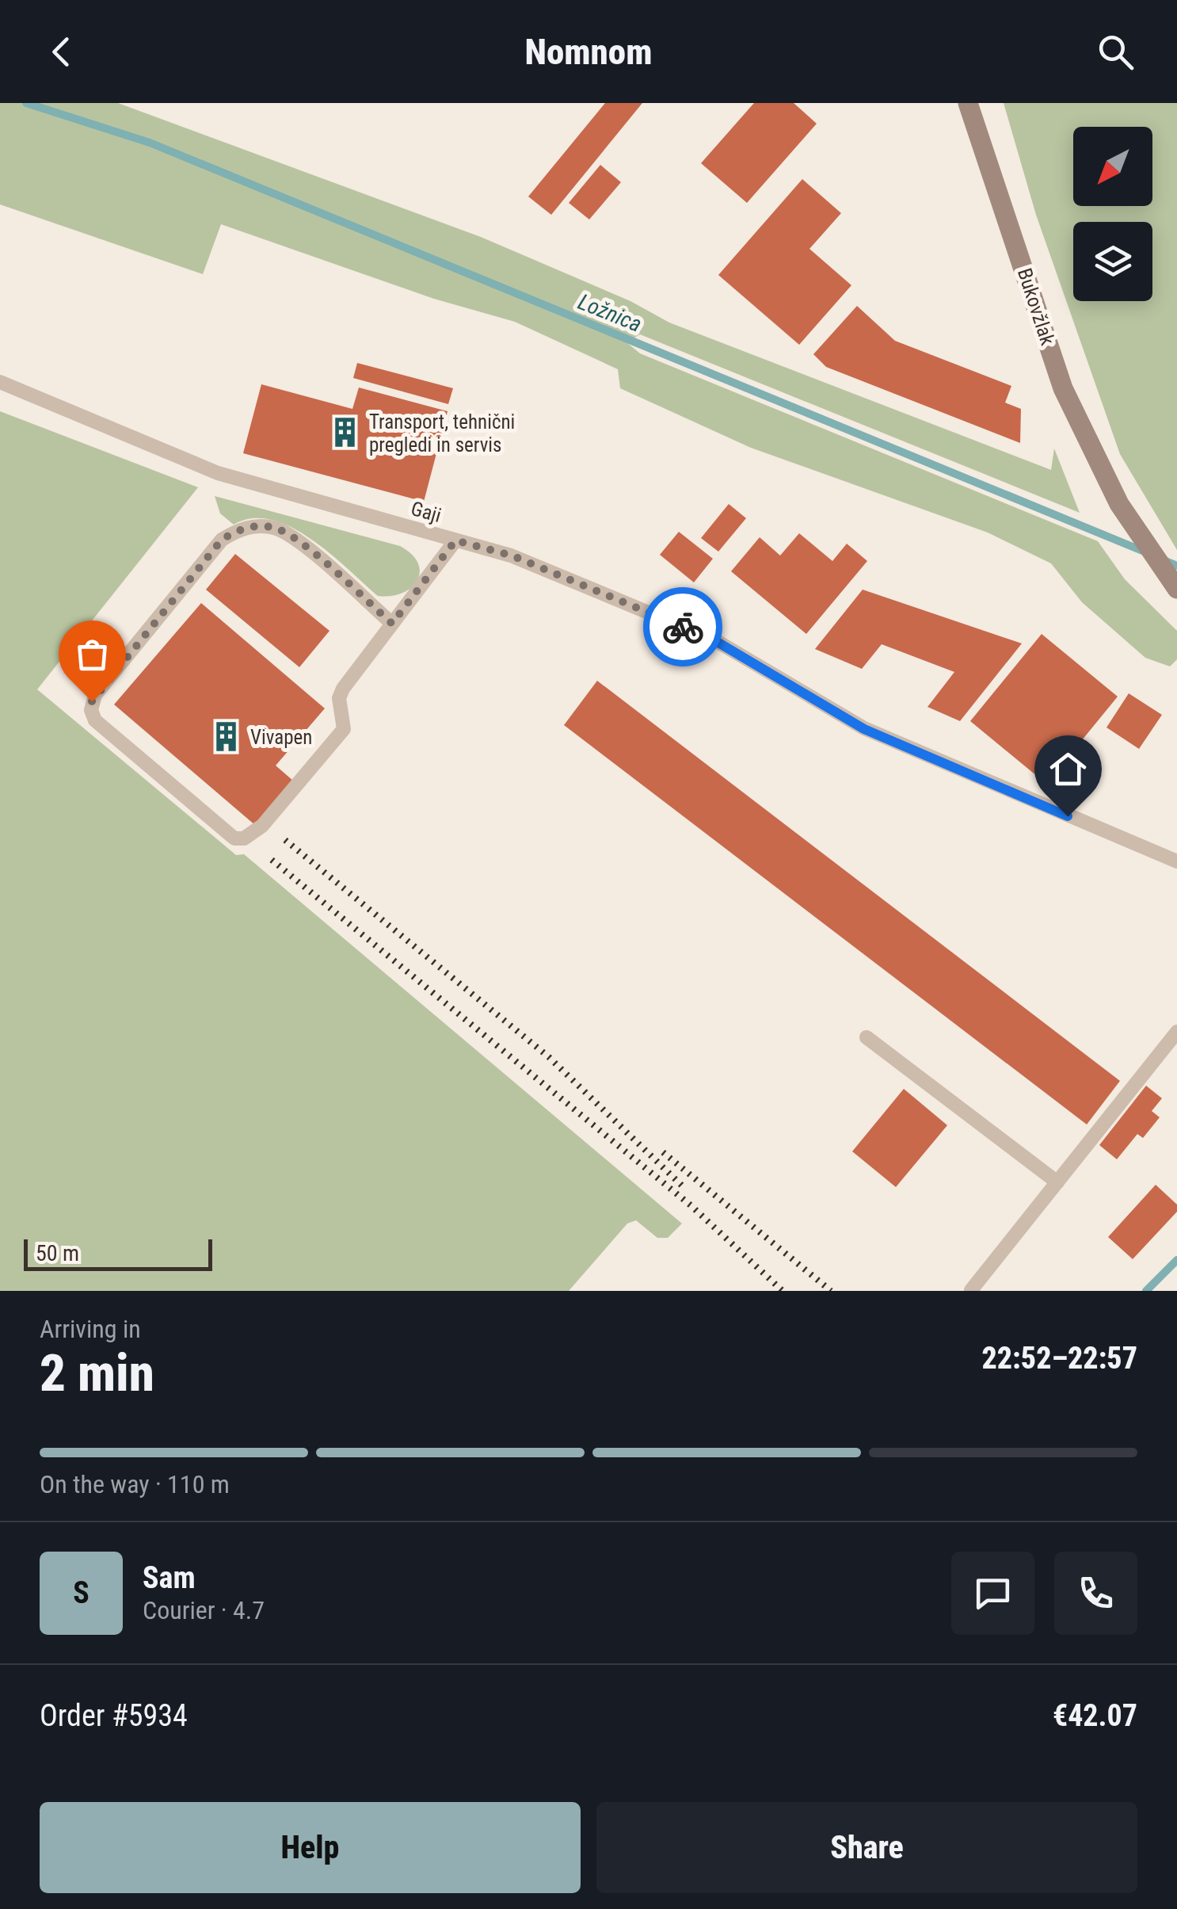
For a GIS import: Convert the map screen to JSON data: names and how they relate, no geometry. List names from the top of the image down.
{
  "streets": {
    "street": ["Bukovžlak"],
    "lane": ["Gaji"]
  },
  "water": ["Ložnica"],
  "places": {
    "building": ["Transport, tehnični pregledi in servis", "Vivapen"]
  },
  "scale_bar": "50 m",
  "north": "bottom left",
  "page": {
    "header": "Nomnom",
    "scale": "50 m",
    "heading": ["2 min", "Arriving in", "22:52–22:57"],
    "panel": [
      "Sam",
      "Courier · 4.7",
      "Order #5934",
      "€42.07"
    ],
    "bar": "On the way · 110 m",
    "round": "S",
    "buttons": ["Help", "Share"]
  }
}
